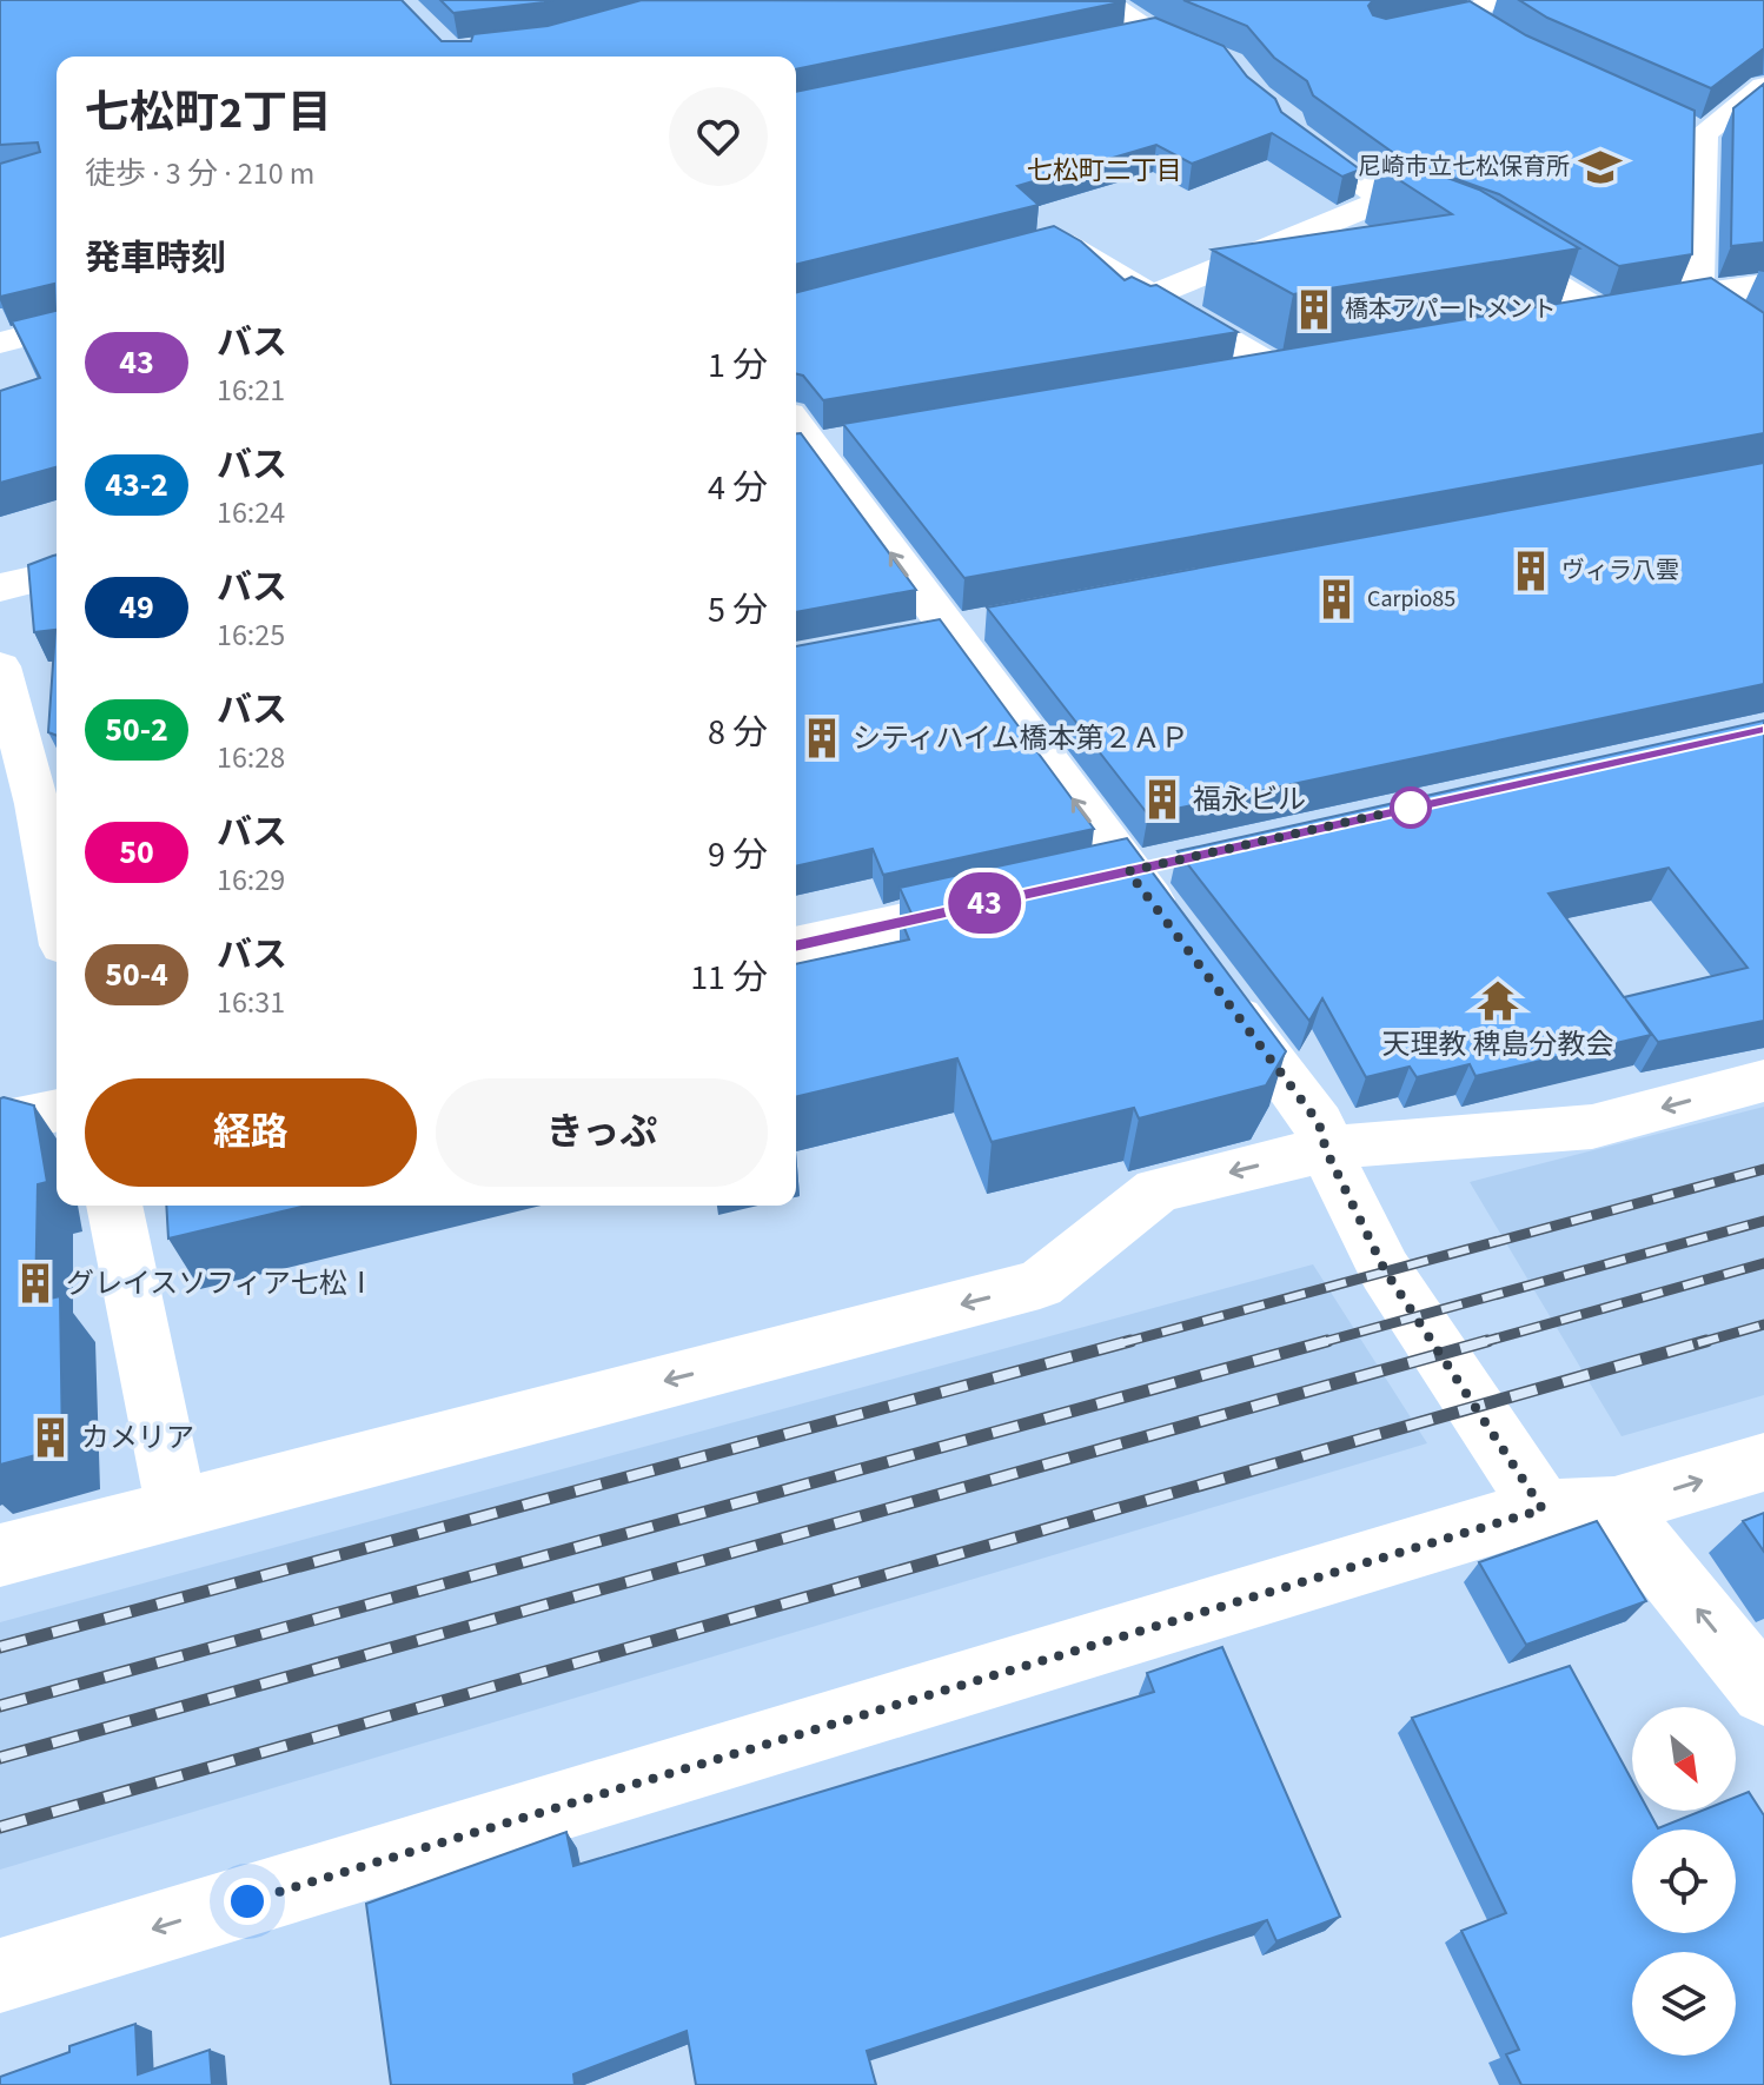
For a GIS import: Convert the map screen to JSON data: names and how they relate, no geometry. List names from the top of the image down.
{
  "districts": ["七松町二丁目"],
  "places": {
    "school or university": ["尼崎市立七松保育所"],
    "building": [
      "橋本アパートメント",
      "ヴィラ八雲",
      "Carpio85",
      "シティハイム橋本第２ＡＰ",
      "福永ビル",
      "グレイスソフィア七松Ⅰ",
      "カメリア"
    ],
    "temple": ["天理教 稗島分教会"]
  },
  "lines": ["bus line 43"],
  "north": "bottom right",
  "page": {
    "on_map": "43",
    "heading": [
      ["七松町2丁目", "徒歩 · 3 分 · 210 m"],
      "発車時刻"
    ],
    "list": [
      {
        "mark": "43",
        "name": "バス",
        "note": "16:21",
        "value": "1 分"
      },
      {
        "mark": "43-2",
        "name": "バス",
        "note": "16:24",
        "value": "4 分"
      },
      {
        "mark": "49",
        "name": "バス",
        "note": "16:25",
        "value": "5 分"
      },
      {
        "mark": "50-2",
        "name": "バス",
        "note": "16:28",
        "value": "8 分"
      },
      {
        "mark": "50",
        "name": "バス",
        "note": "16:29",
        "value": "9 分"
      },
      {
        "mark": "50-4",
        "name": "バス",
        "note": "16:31",
        "value": "11 分"
      }
    ],
    "buttons": ["経路", "きっぷ"]
  }
}
